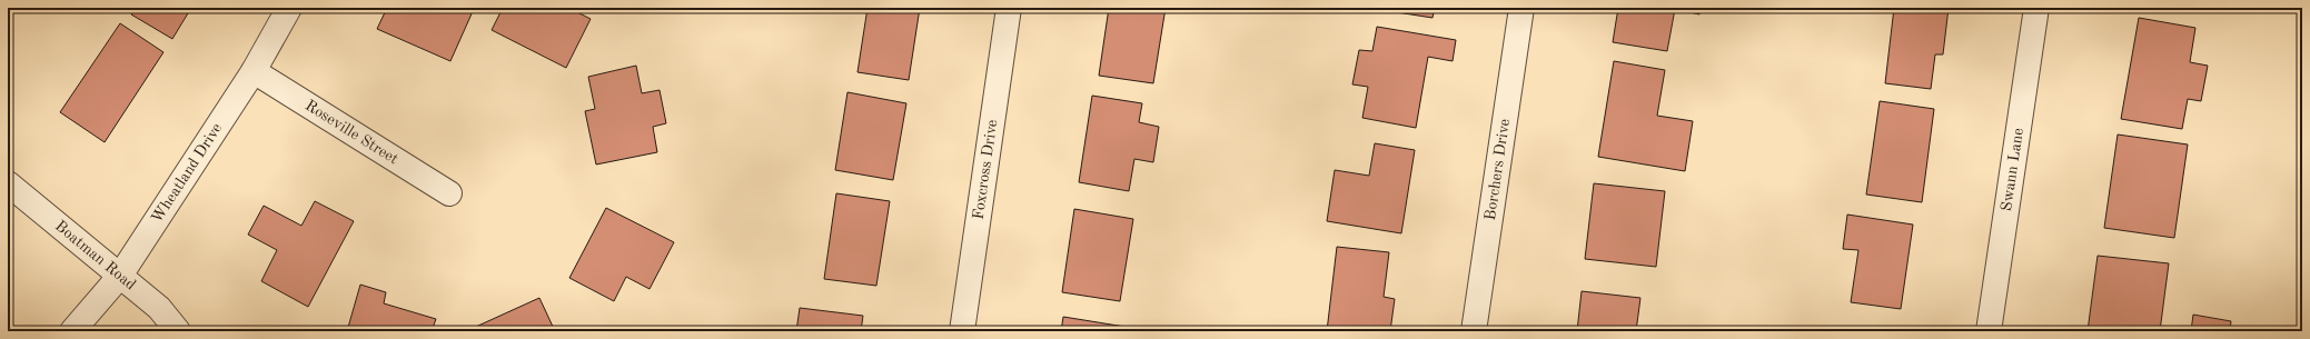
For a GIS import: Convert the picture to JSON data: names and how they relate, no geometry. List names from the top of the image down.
{
  "streets": {
    "street": [
      "Roseville Street",
      "Foxcross Drive",
      "Borchers Drive",
      "Swann Lane",
      "Wheatland Drive",
      "Boatman Road"
    ]
  },
  "crossings": [
    ["Roseville Street", "Wheatland Drive"],
    ["Wheatland Drive", "Boatman Road"]
  ]
}
